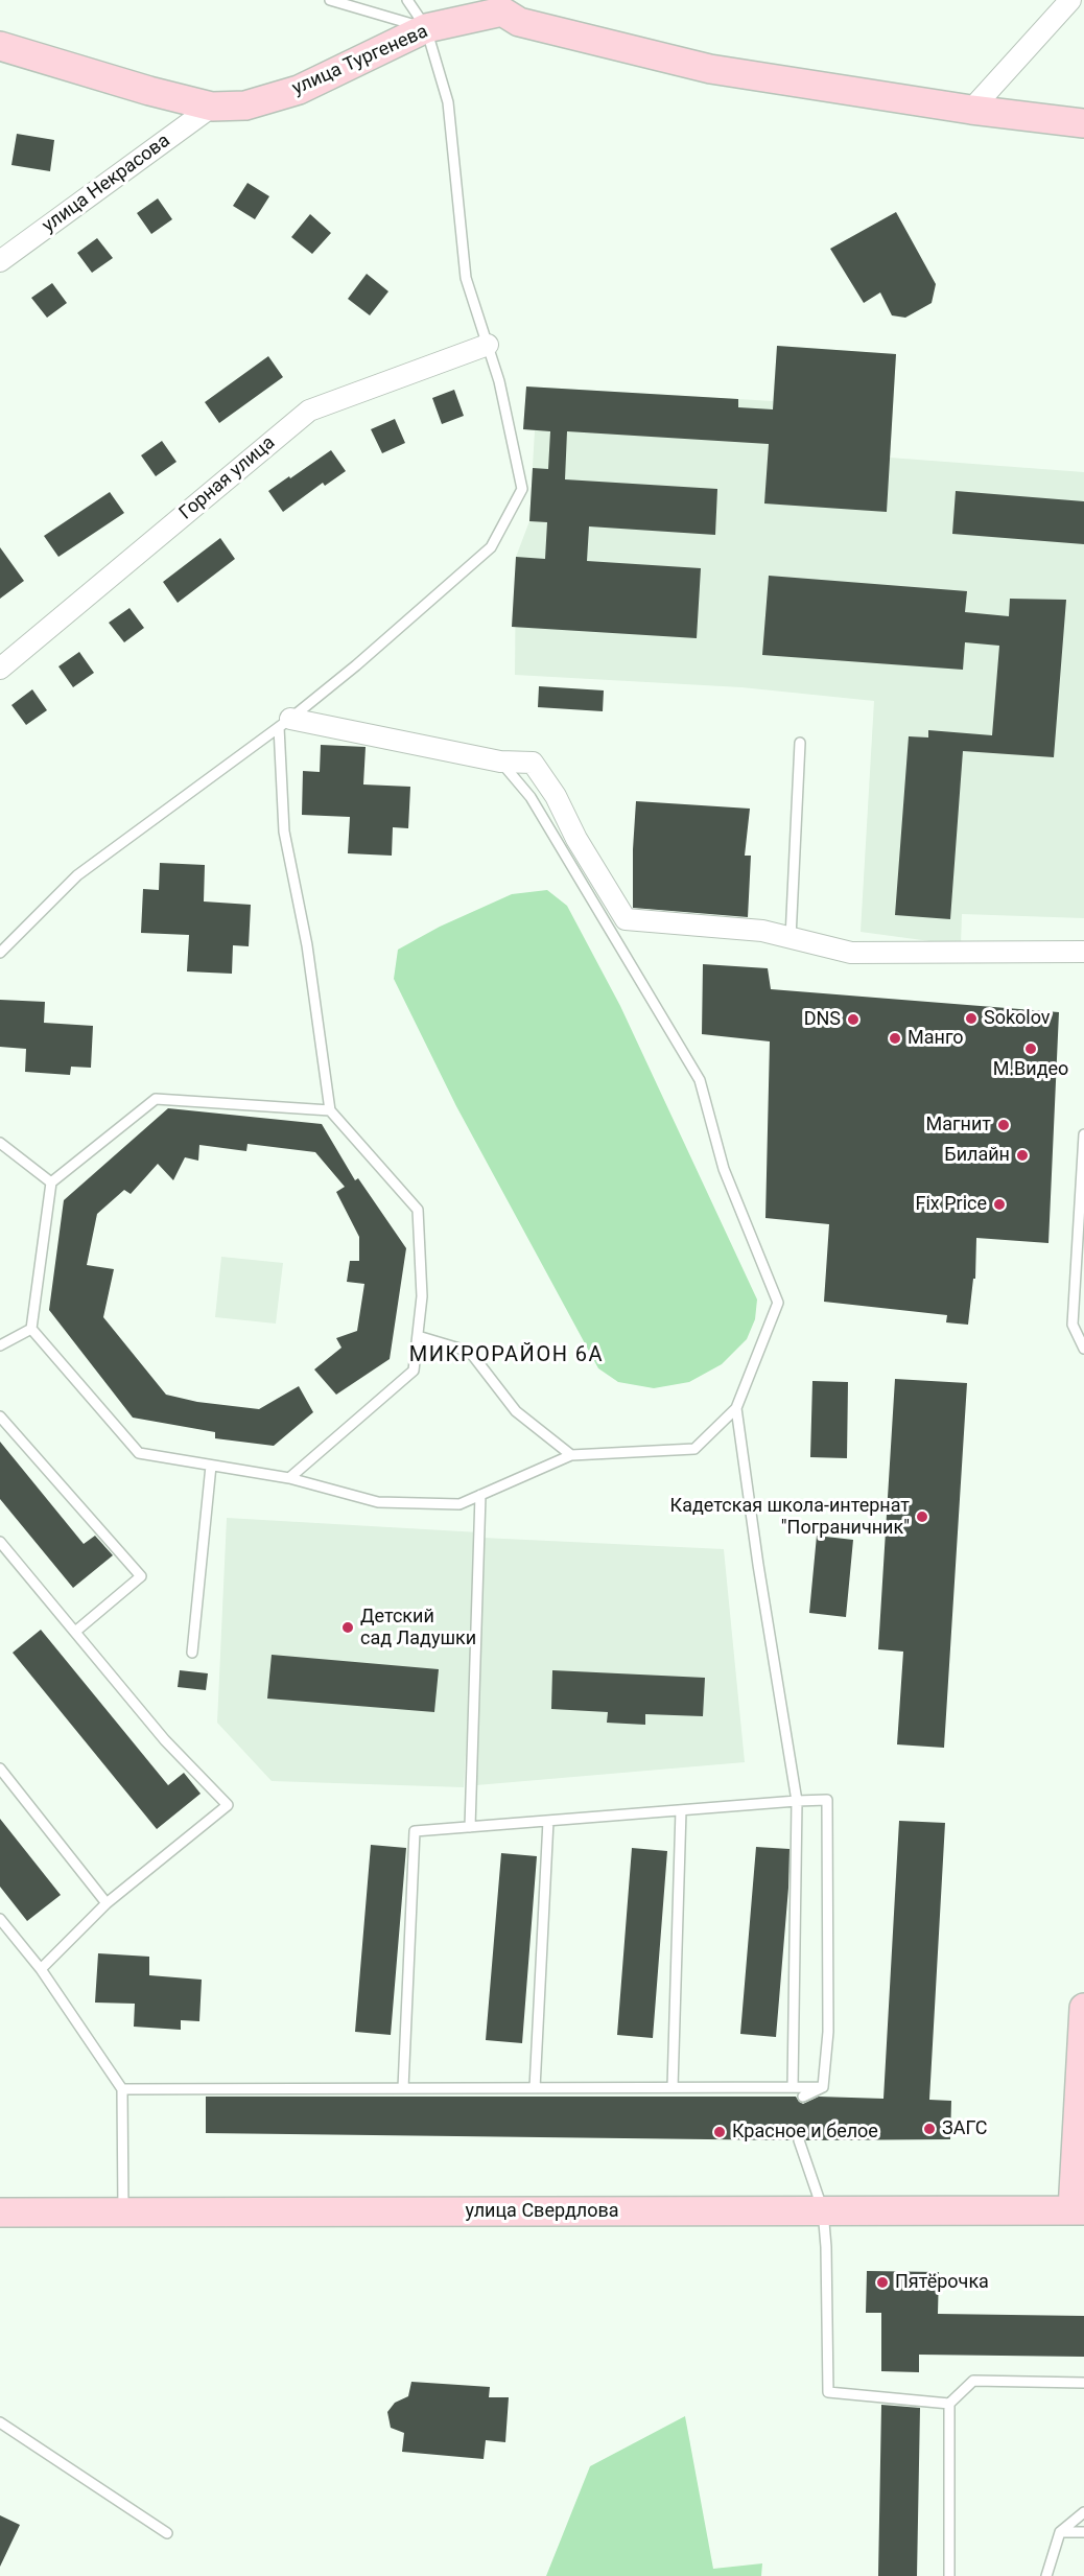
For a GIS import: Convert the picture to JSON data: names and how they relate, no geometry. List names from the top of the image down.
{
  "streets": {
    "street": [
      "улица Тургенева",
      "улица Некрасова",
      "Горная улица",
      "улица Свердлова"
    ]
  },
  "crossings": [
    ["улица Тургенева", "улица Некрасова"]
  ],
  "districts": ["МИКРОРАЙОН 6А"],
  "places": [
    "Sokolov",
    "DNS",
    "Манго",
    "М.Видео",
    "Магнит",
    "Билайн",
    "Fix Price",
    "Кадетская школа-интернат \"Пограничник\"",
    "Детский сад Ладушки",
    "ЗАГС",
    "Красное и белое",
    "Пятёрочка"
  ]
}
